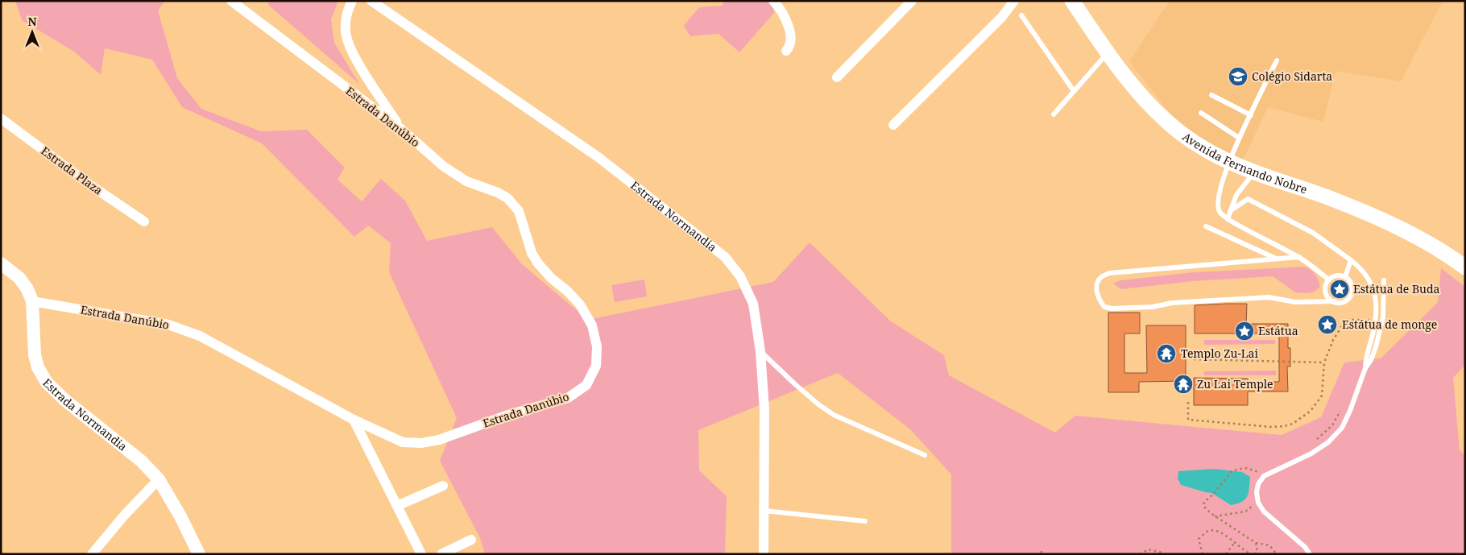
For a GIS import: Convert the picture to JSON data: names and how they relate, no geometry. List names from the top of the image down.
{
  "streets": {
    "main road": ["Avenida Fernando Nobre"],
    "street": ["Estrada Danúbio", "Estrada Plaza", "Estrada Normandia"]
  },
  "crossings": [
    ["Estrada Danúbio", "Estrada Normandia"]
  ],
  "places": {
    "school or university": ["Colégio Sidarta"],
    "place": ["Estátua de Buda", "Estátua de monge", "Estátua"],
    "temple": ["Templo Zu-Lai", "Zu Lai Temple"]
  },
  "north": "top"
}
